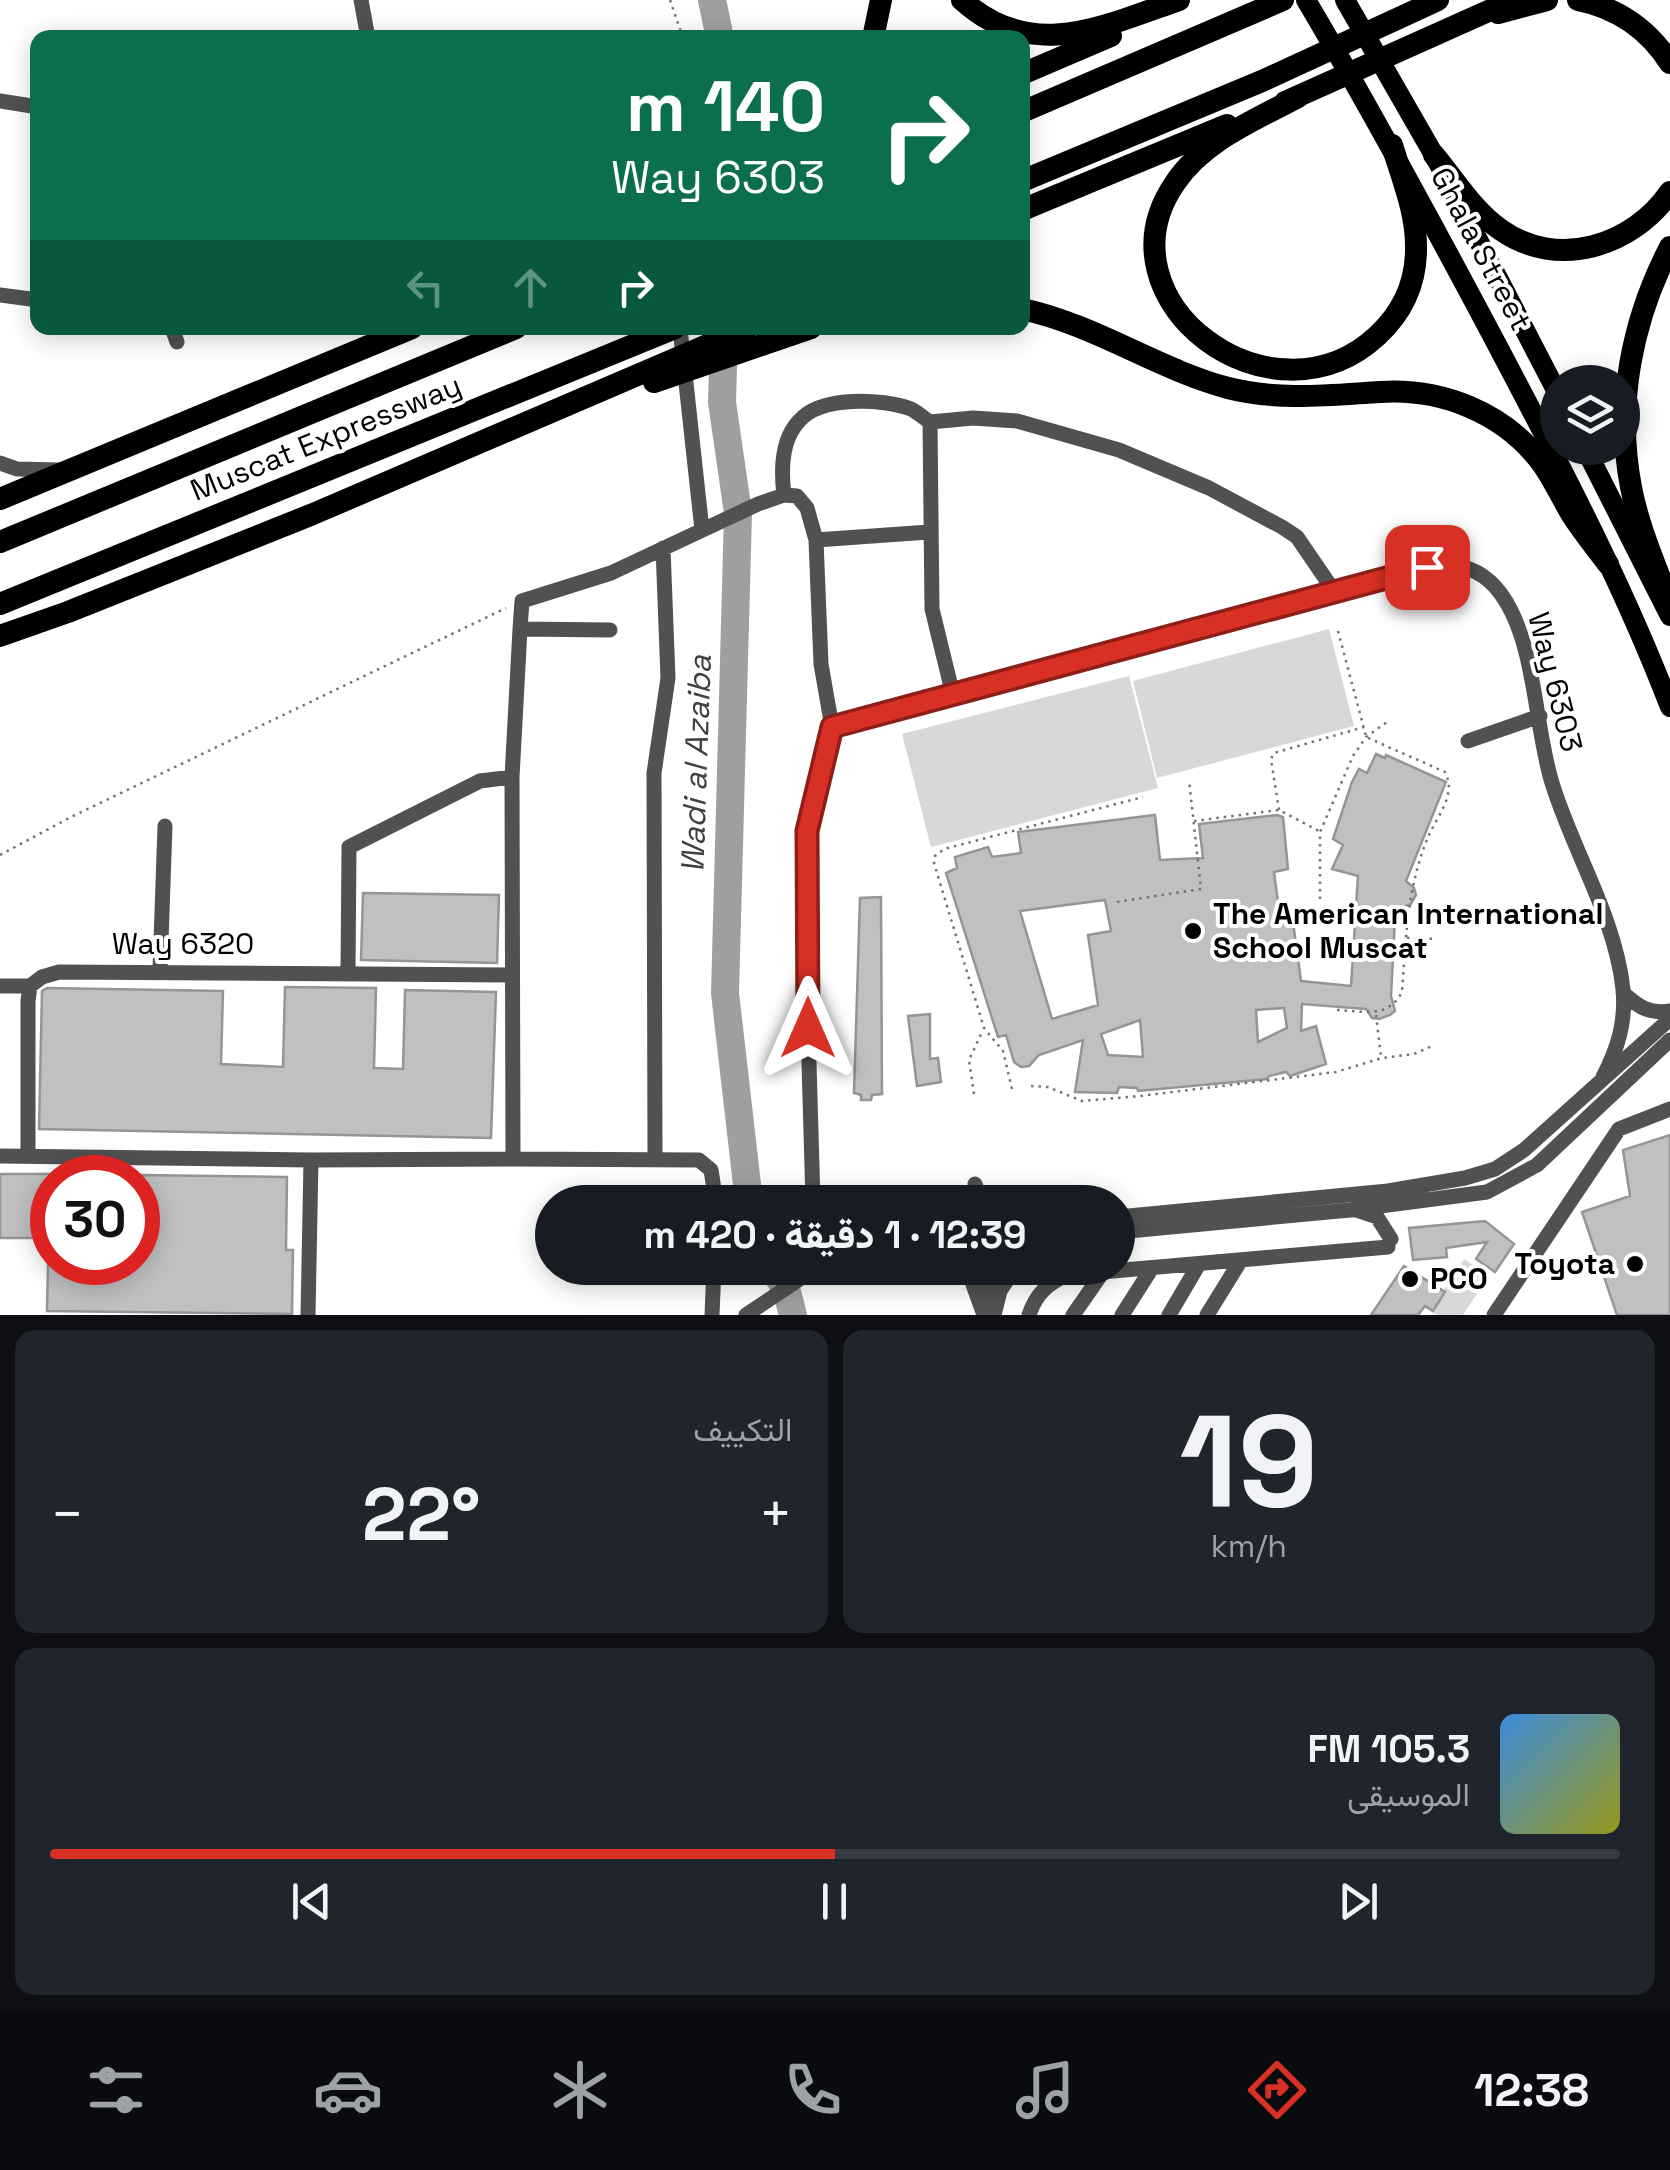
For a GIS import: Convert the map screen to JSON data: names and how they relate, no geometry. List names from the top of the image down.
{
  "streets": {
    "highway": ["Muscat Expressway"],
    "main road": ["Ghala Street"],
    "street": ["Way 6303", "Way 6320"]
  },
  "water": ["Wadi al Azaiba"],
  "places": ["The American International School Muscat", "Toyota", "PCO"],
  "page": {
    "turn": ["140 m", "Way 6303"],
    "limit": "30",
    "trip": "12:39 · 1 دقيقة · 420 m",
    "tile": [
      ["19", "km/h"],
      "التكييف"
    ],
    "heat": ["−", "22°", "+"],
    "song": ["105.3 FM", "الموسيقى"],
    "tabs": "12:38"
  }
}
